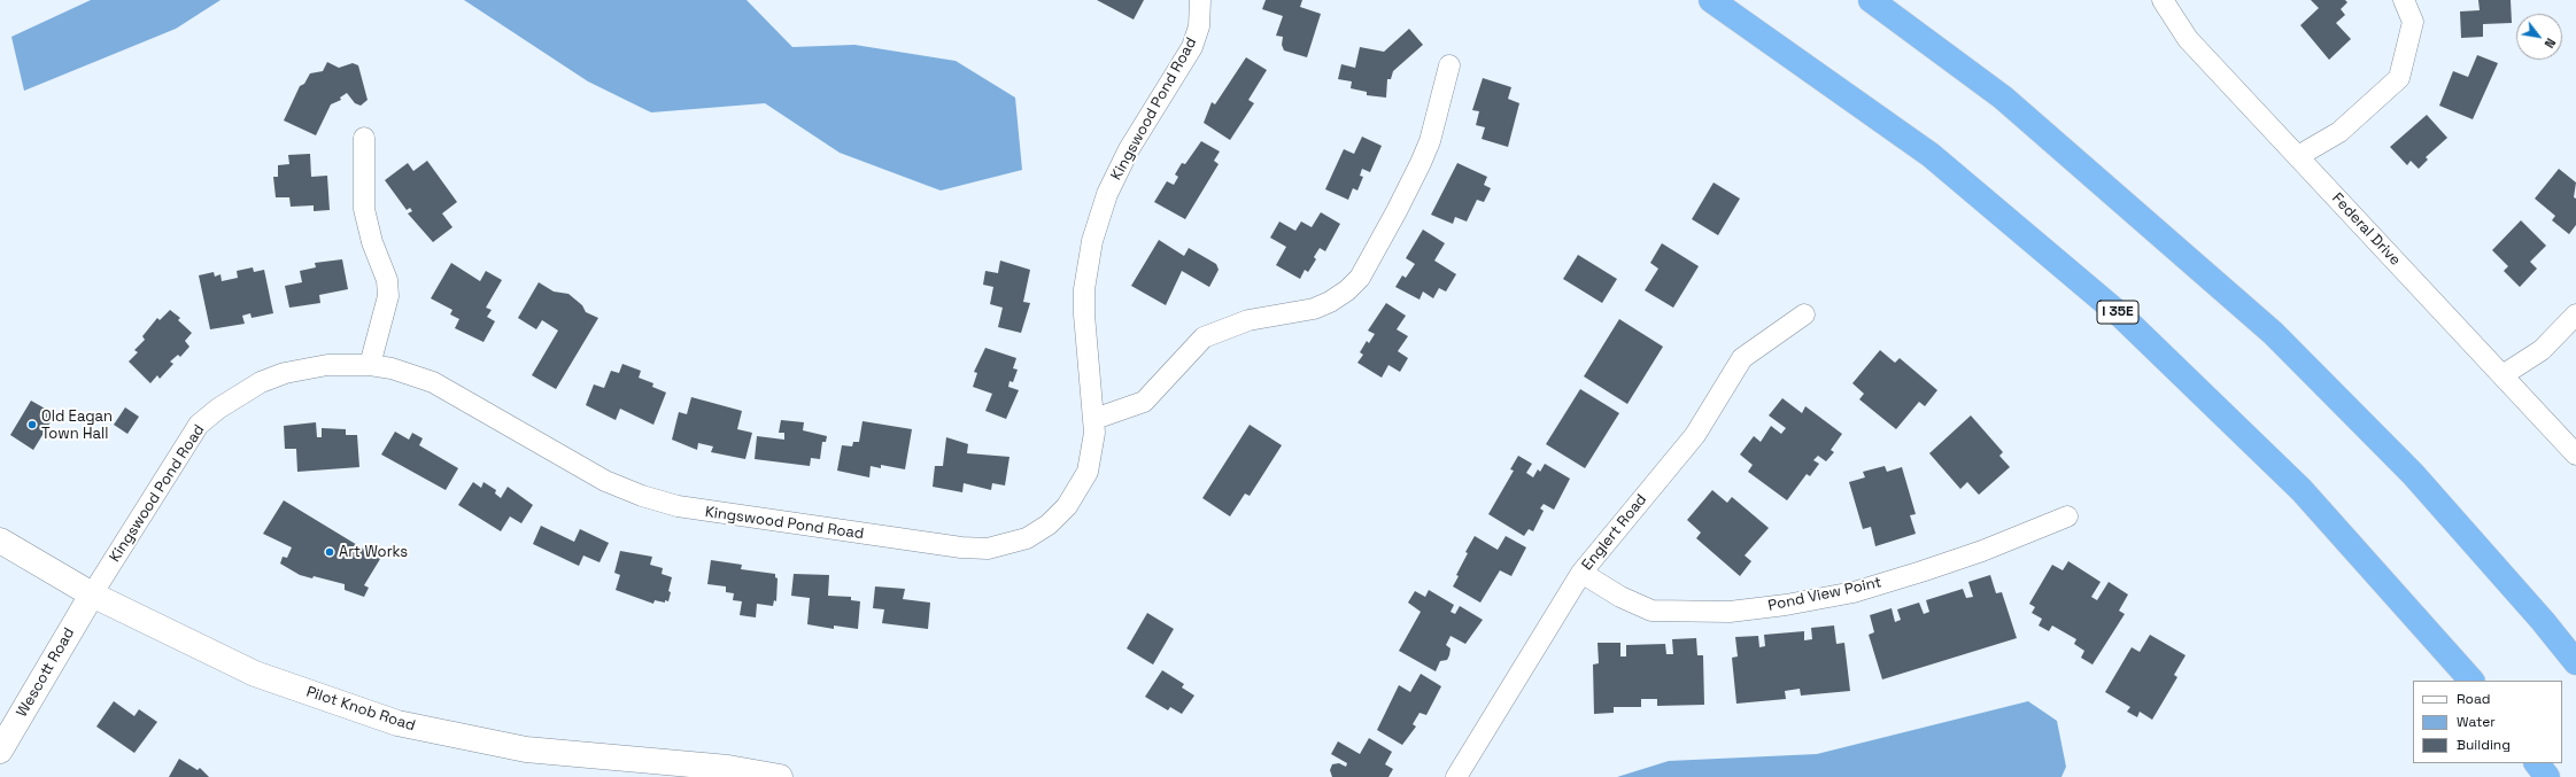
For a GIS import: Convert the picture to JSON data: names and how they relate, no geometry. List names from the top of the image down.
{
  "streets": {
    "highway": ["I 35E"],
    "main road": ["Wescott Road", "Pilot Knob Road"],
    "street": [
      "Kingswood Pond Road",
      "Federal Drive",
      "Englert Road",
      "Pond View Point"
    ]
  },
  "crossings": [
    ["Kingswood Pond Road", "Wescott Road"],
    ["Kingswood Pond Road", "Pilot Knob Road"],
    ["Englert Road", "Pond View Point"],
    ["Wescott Road", "Pilot Knob Road"]
  ],
  "places": ["Old Eagan Town Hall", "Art Works"],
  "legend": ["Road", "Water", "Building"],
  "north": "bottom right"
}
